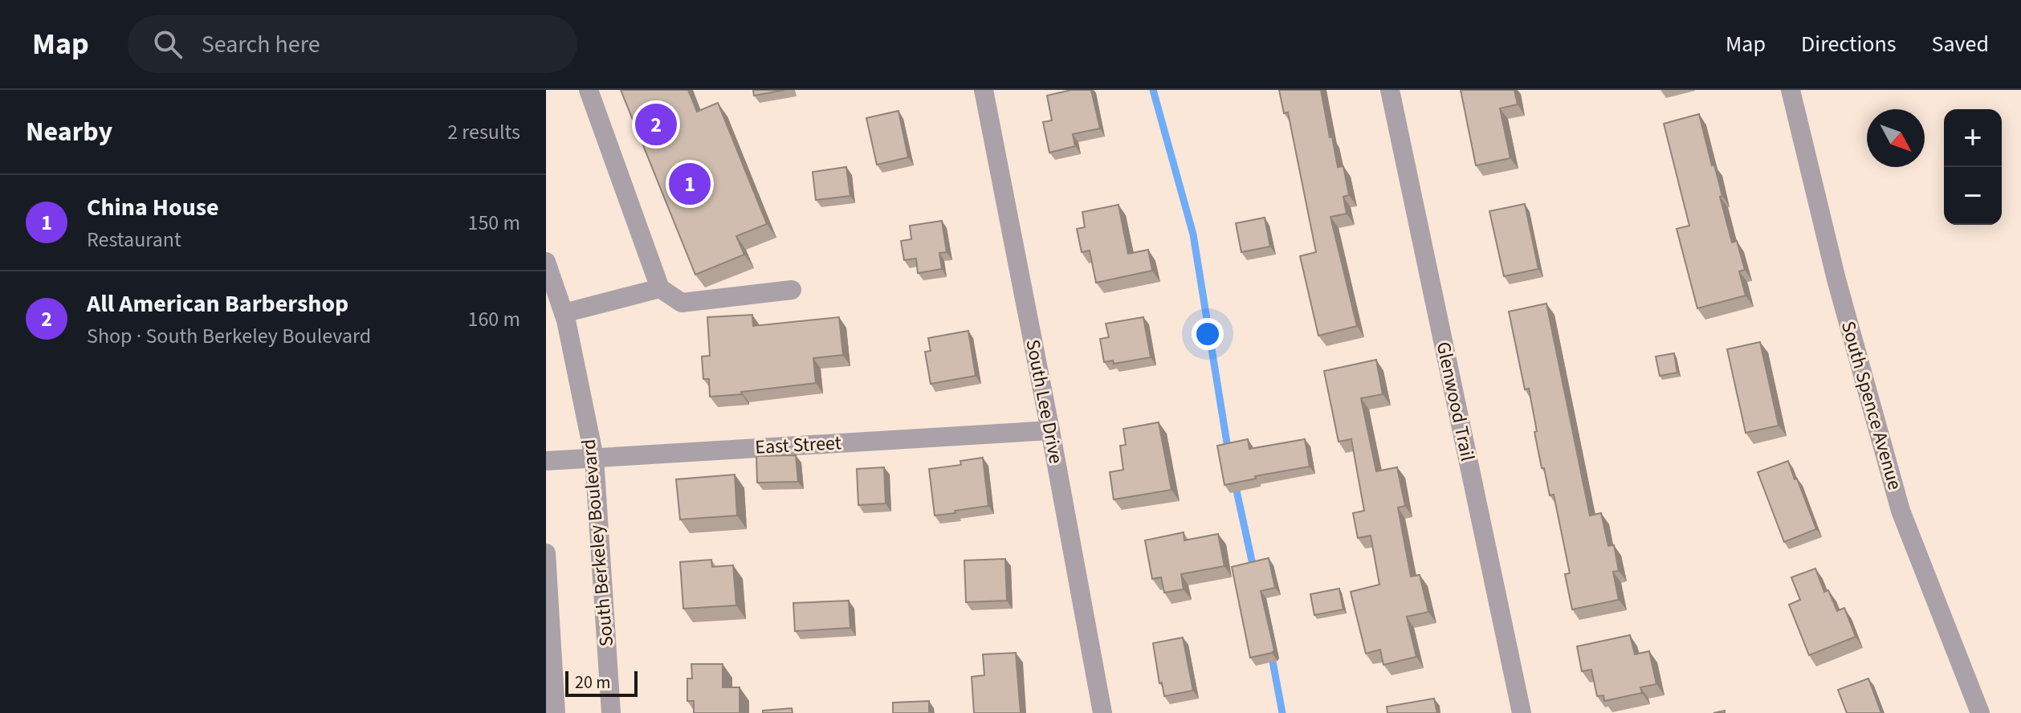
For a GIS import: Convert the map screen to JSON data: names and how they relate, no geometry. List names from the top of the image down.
{
  "streets": {
    "street": [
      "South Lee Drive",
      "Glenwood Trail",
      "South Spence Avenue",
      "East Street",
      "South Berkeley Boulevard"
    ]
  },
  "crossings": [
    ["South Lee Drive", "East Street"],
    ["East Street", "South Berkeley Boulevard"]
  ],
  "scale_bar": "20 m",
  "north": "bottom right",
  "page": {
    "header": "Map",
    "search": "Search here",
    "nav": ["Map", "Directions", "Saved"],
    "heading": ["Nearby", "2 results"],
    "pins": ["2", "1"],
    "map_buttons": ["+", "−"],
    "list": [
      {
        "mark": "1",
        "name": "China House",
        "note": "Restaurant",
        "value": "150 m"
      },
      {
        "mark": "2",
        "name": "All American Barbershop",
        "note": "Shop · South Berkeley Boulevard",
        "value": "160 m"
      }
    ],
    "scale": "20 m"
  }
}
